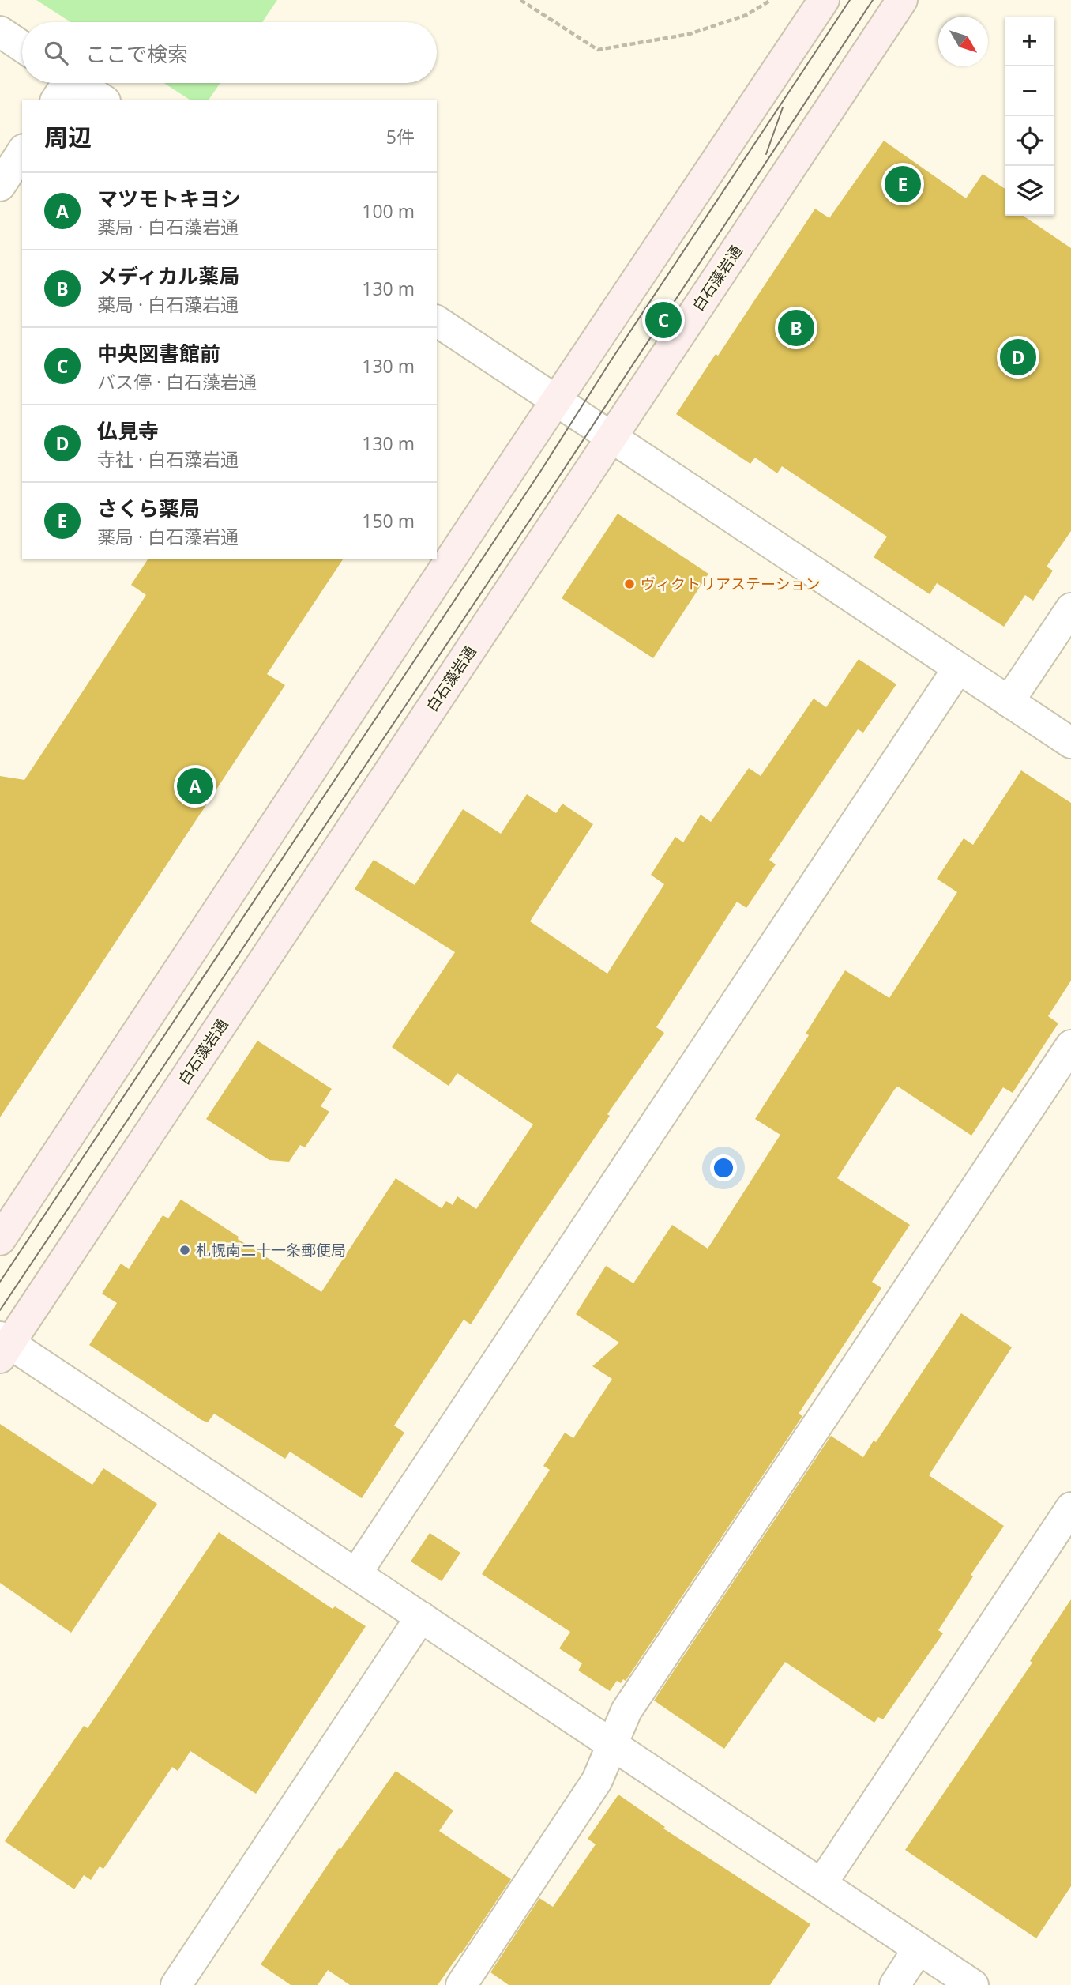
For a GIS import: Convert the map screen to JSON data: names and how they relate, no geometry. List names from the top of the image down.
{
  "streets": {
    "main road": ["白石藻岩通"]
  },
  "places": ["ヴィクトリアステーション", "札幌南二十一条郵便局"],
  "north": "bottom right",
  "page": {
    "map_buttons": ["+", "−"],
    "search": "ここで検索",
    "heading": ["周辺", "5件"],
    "pins": [
      "E",
      "C",
      "B",
      "D",
      "A"
    ],
    "list": [
      {
        "mark": "A",
        "name": "マツモトキヨシ",
        "note": "薬局 · 白石藻岩通",
        "value": "100 m"
      },
      {
        "mark": "B",
        "name": "メディカル薬局",
        "note": "薬局 · 白石藻岩通",
        "value": "130 m"
      },
      {
        "mark": "C",
        "name": "中央図書館前",
        "note": "バス停 · 白石藻岩通",
        "value": "130 m"
      },
      {
        "mark": "D",
        "name": "仏見寺",
        "note": "寺社 · 白石藻岩通",
        "value": "130 m"
      },
      {
        "mark": "E",
        "name": "さくら薬局",
        "note": "薬局 · 白石藻岩通",
        "value": "150 m"
      }
    ]
  }
}
